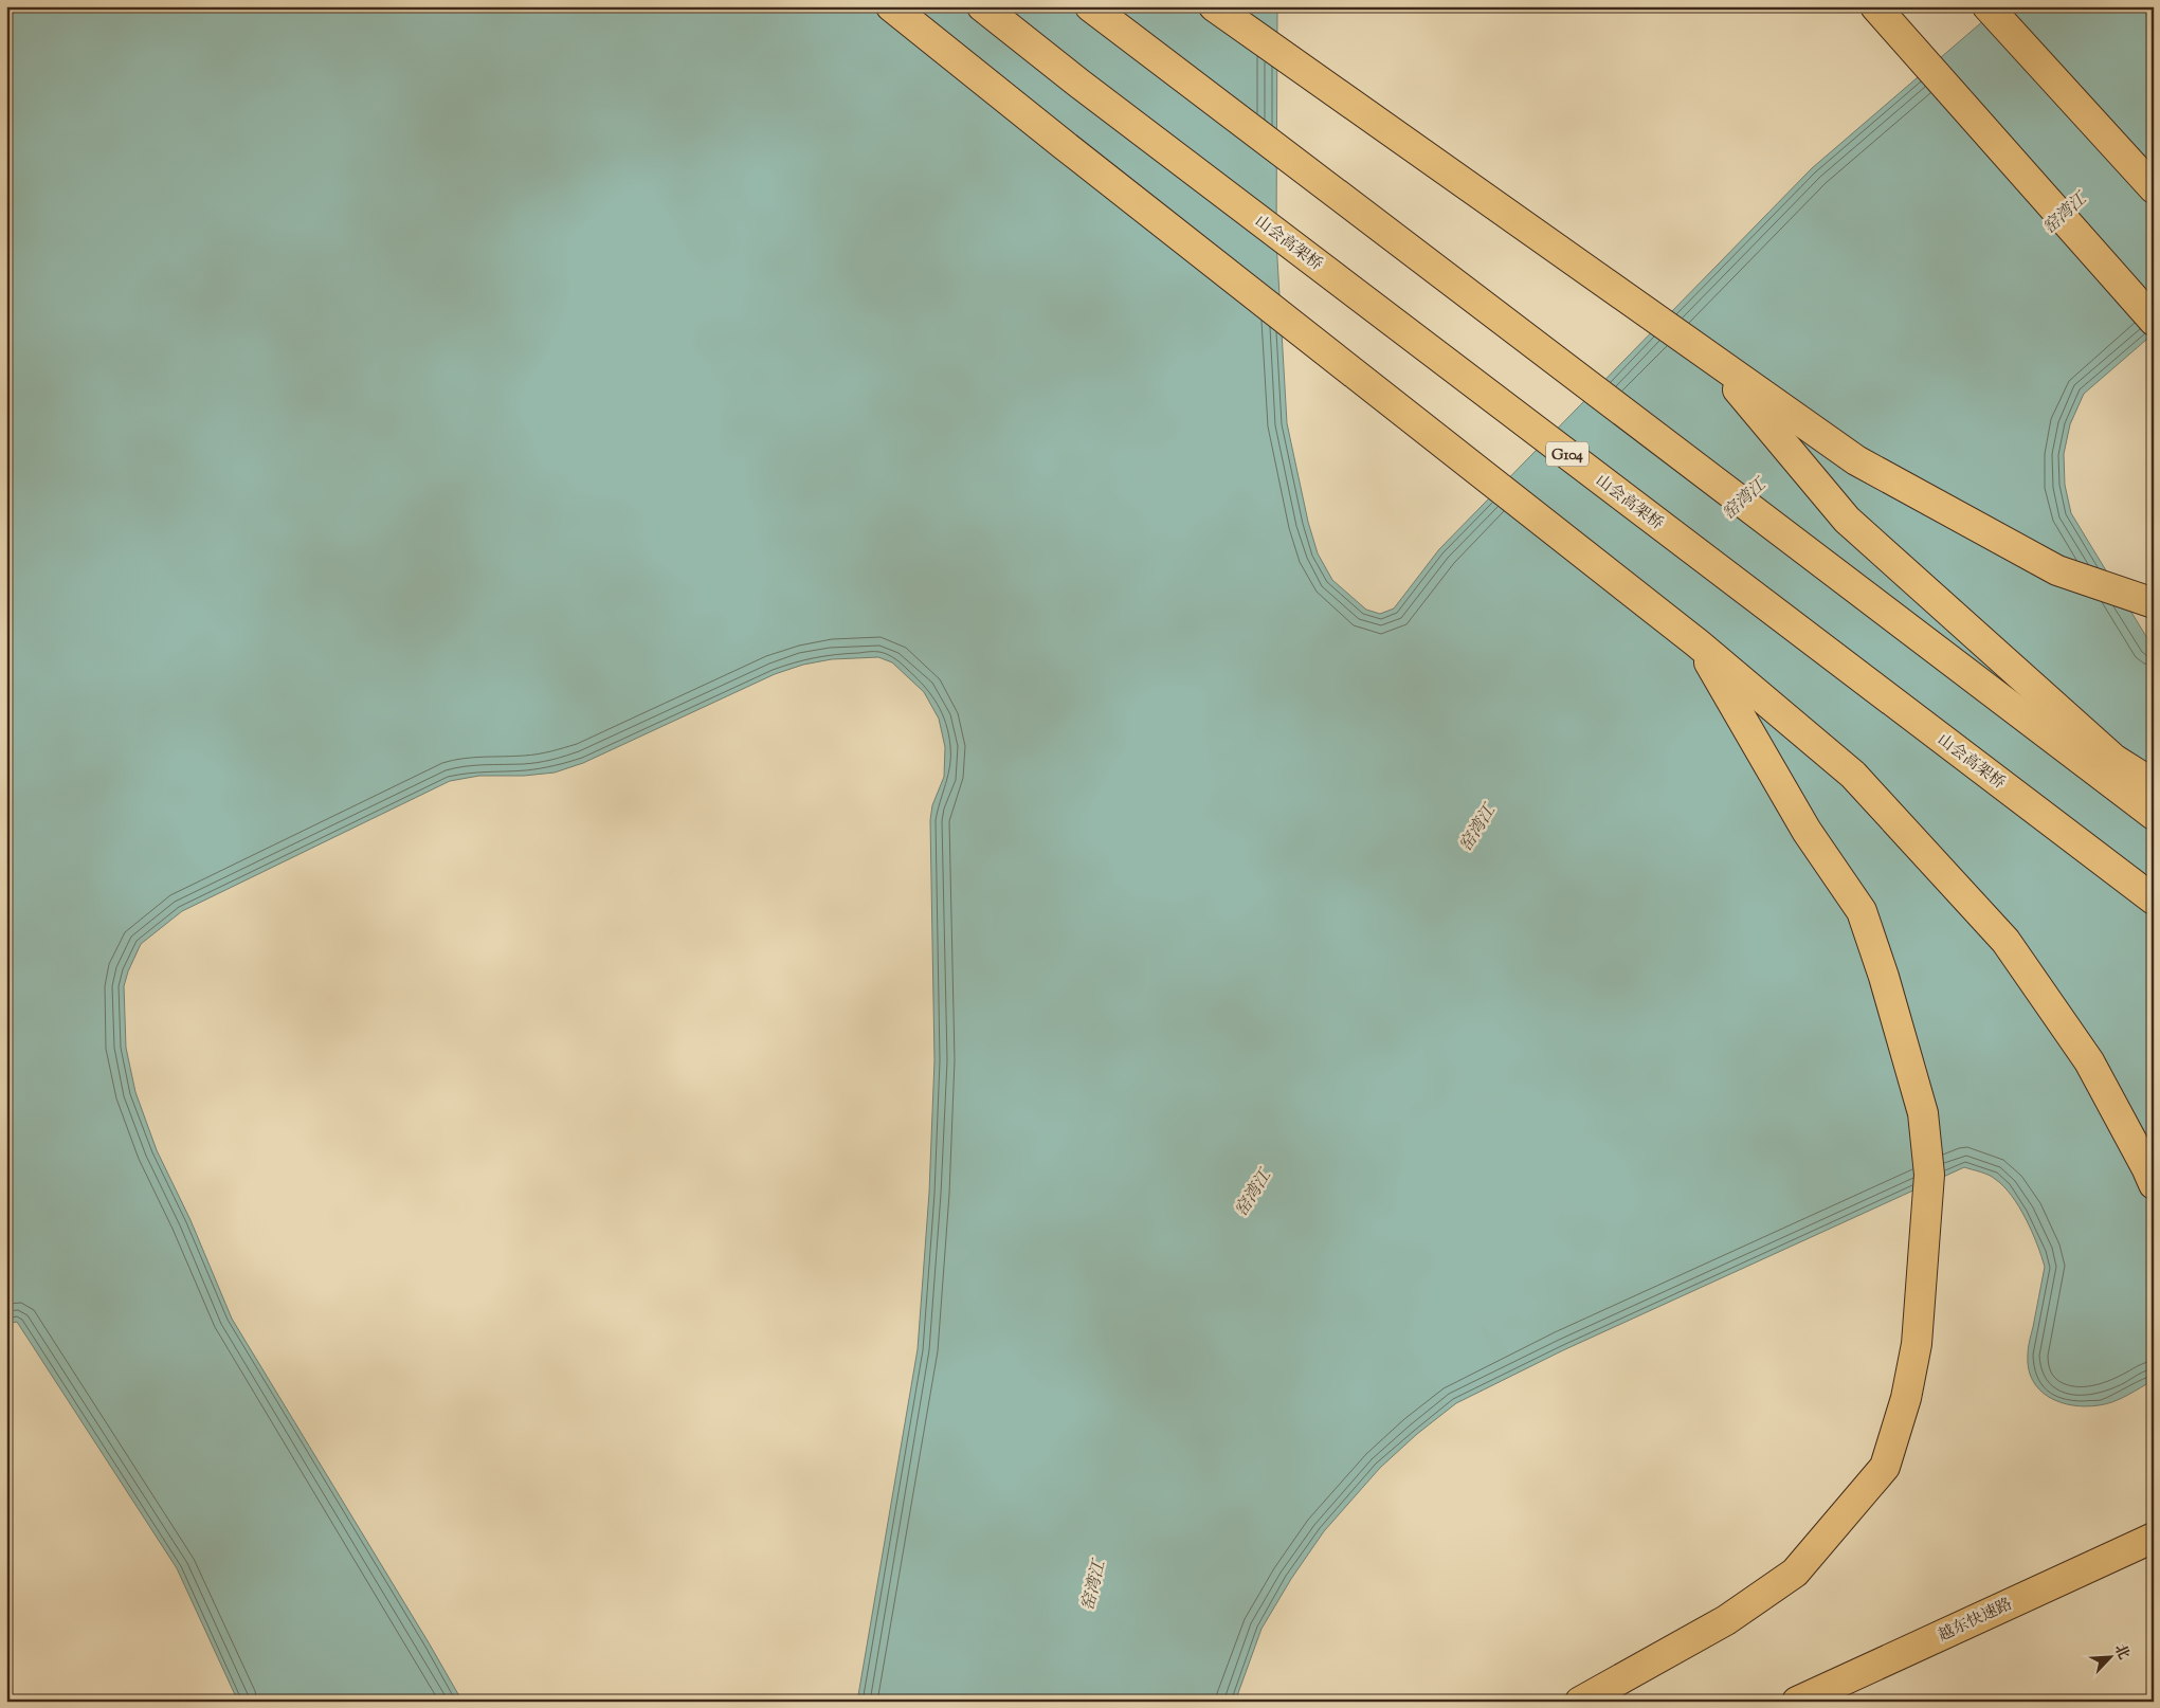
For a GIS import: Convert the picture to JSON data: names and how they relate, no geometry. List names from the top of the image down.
{
  "streets": {
    "highway": ["山会高架桥", "G104", "越东快速路"]
  },
  "water": ["窑湾江"],
  "north": "top right"
}
